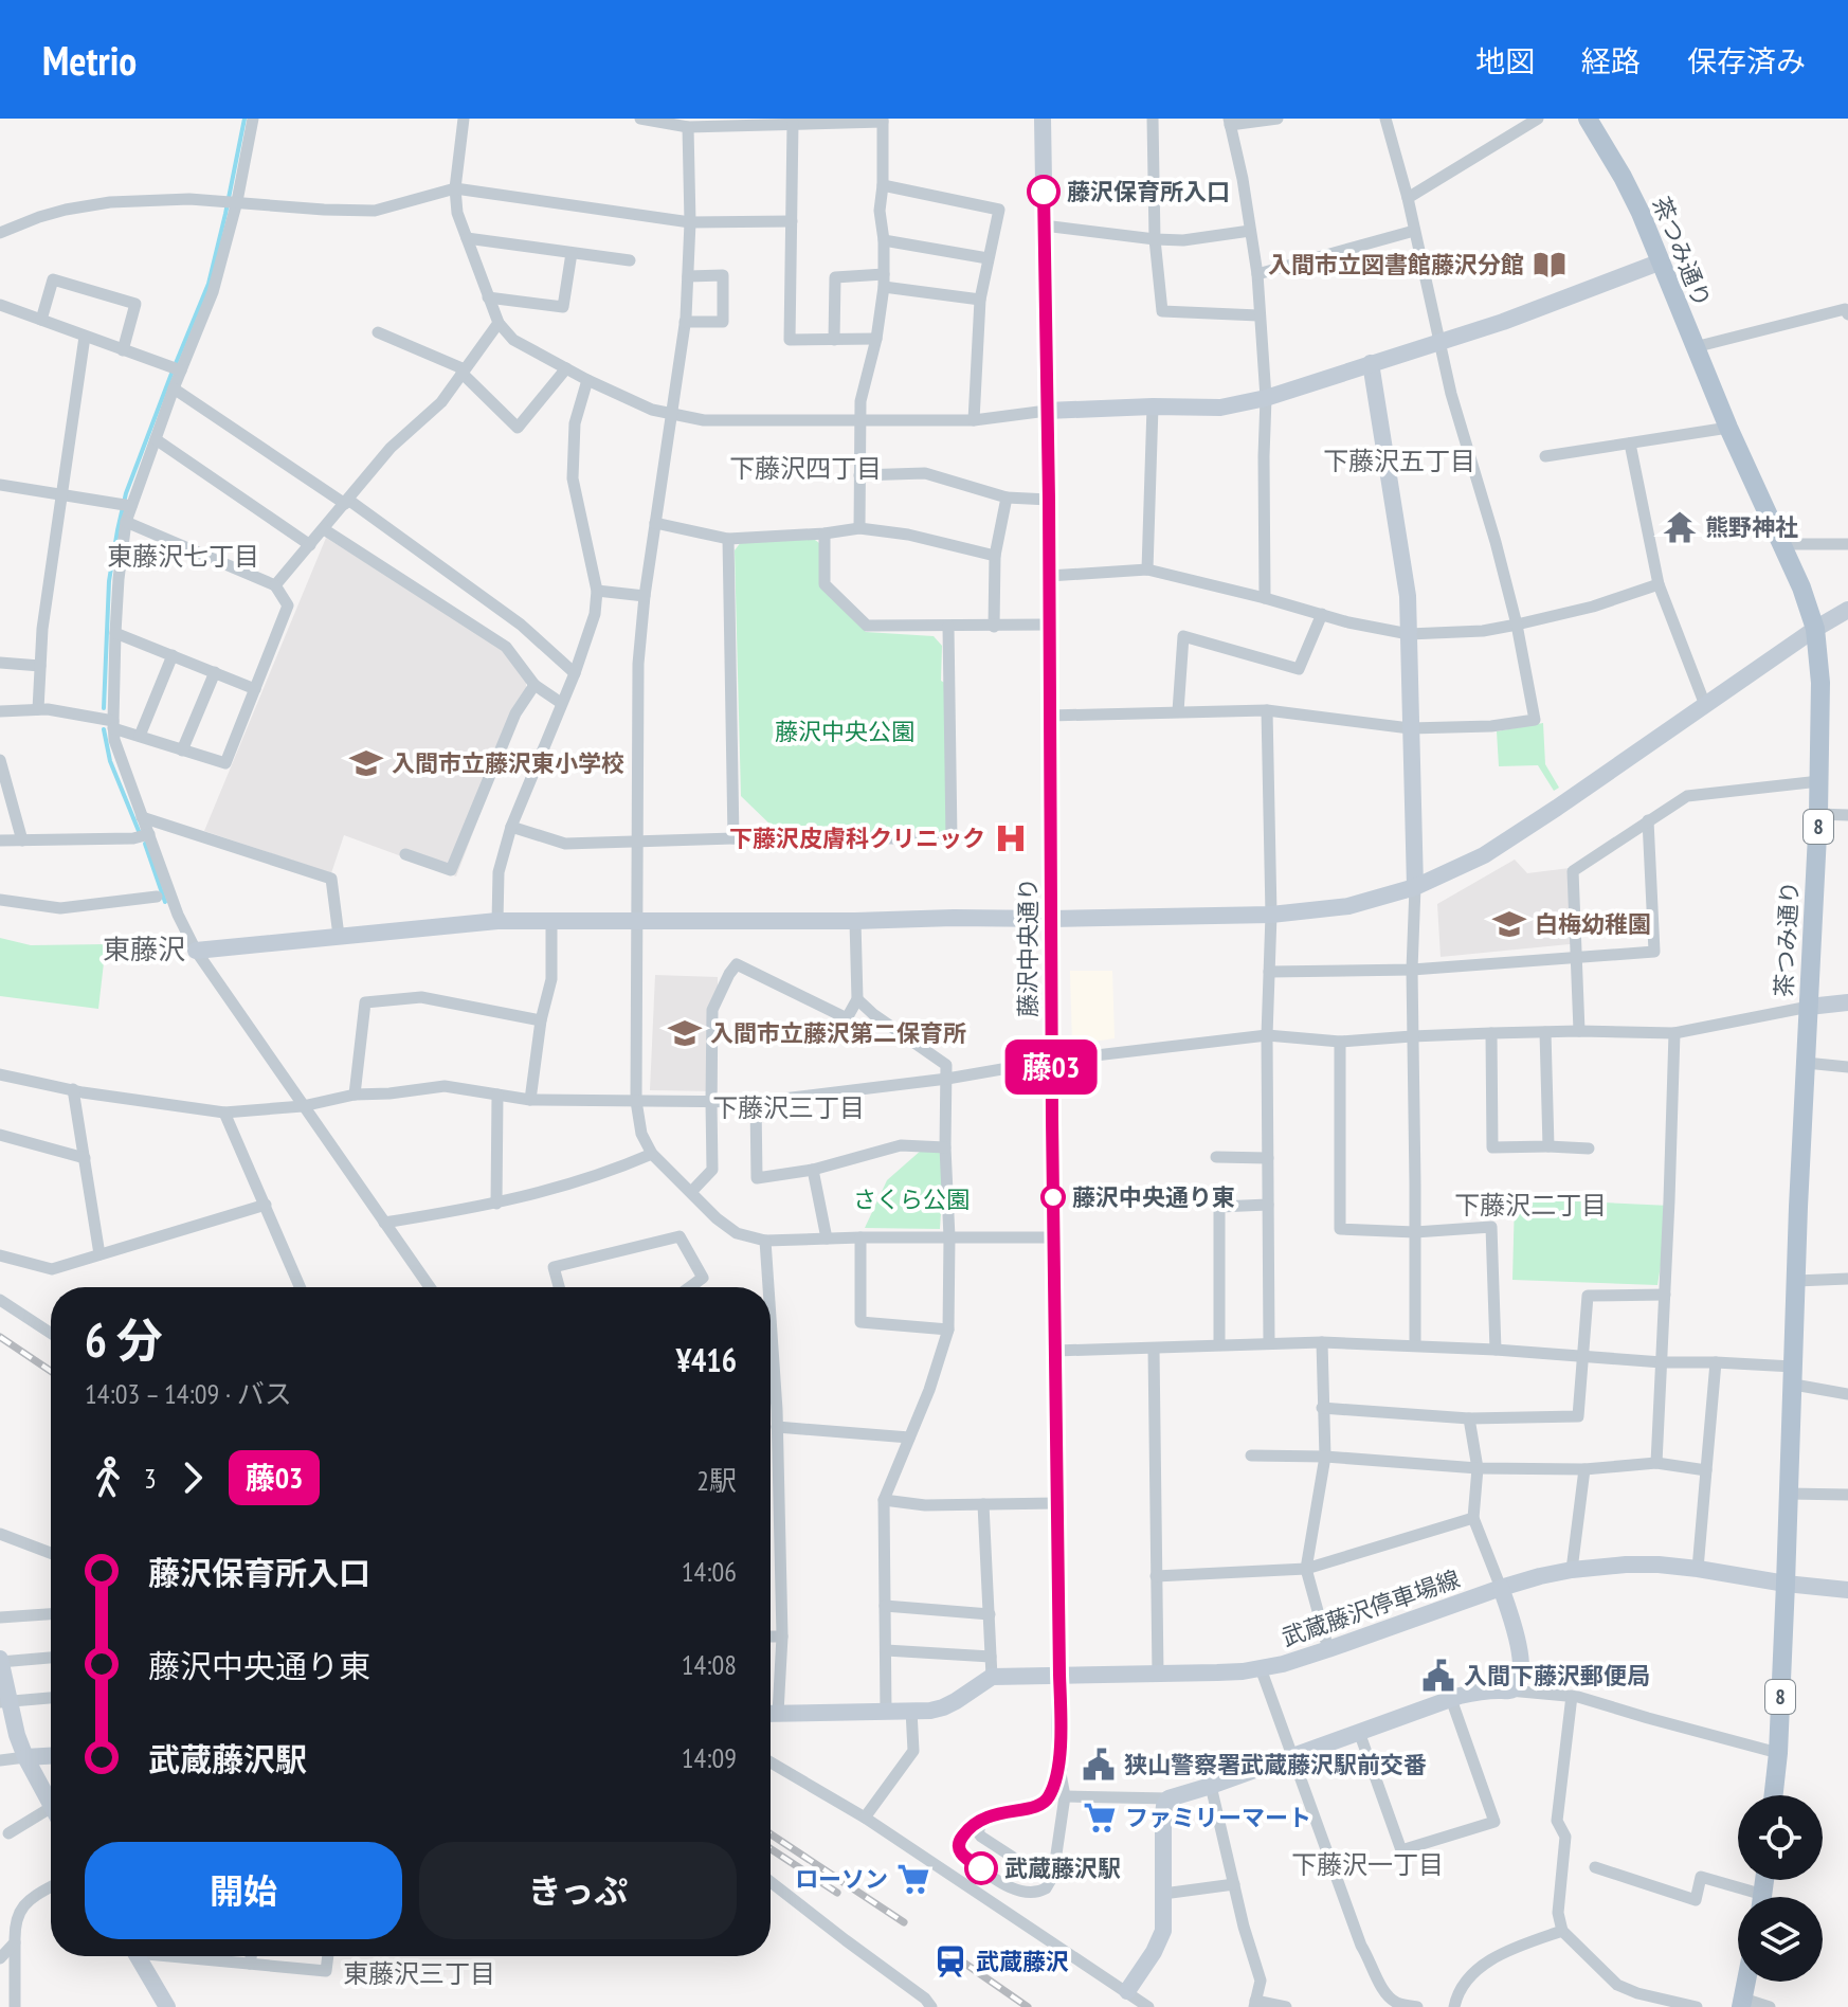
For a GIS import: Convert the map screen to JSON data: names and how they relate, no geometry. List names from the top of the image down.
{
  "streets": {
    "main road": ["茶つみ通り", "8"],
    "street": ["藤沢中央通り", "武蔵藤沢停車場線"]
  },
  "crossings": [
    ["茶つみ通り", "武蔵藤沢停車場線"],
    ["藤沢中央通り", "武蔵藤沢停車場線"]
  ],
  "districts": [
    "下藤沢五丁目",
    "下藤沢四丁目",
    "東藤沢七丁目",
    "東藤沢",
    "下藤沢三丁目",
    "下藤沢二丁目",
    "下藤沢一丁目",
    "東藤沢三丁目"
  ],
  "parks": ["藤沢中央公園", "さくら公園"],
  "places": {
    "other": ["藤沢保育所入口", "藤沢中央通り東", "武蔵藤沢駅"],
    "library": ["入間市立図書館藤沢分館"],
    "temple": ["熊野神社"],
    "school or university": ["入間市立藤沢東小学校", "白梅幼稚園", "入間市立藤沢第二保育所"],
    "hospital": ["下藤沢皮膚科クリニック"],
    "public building": ["入間下藤沢郵便局", "狭山警察署武蔵藤沢駅前交番"],
    "supermarket": ["ファミリーマート", "ローソン"],
    "station": ["武蔵藤沢"]
  },
  "lines": ["bus line 藤03"],
  "page": {
    "header": "Metrio",
    "nav": ["地図", "経路", "保存済み"],
    "on_map": "藤03",
    "heading": ["6 分", "14:03 – 14:09 · バス", "¥416"],
    "legs": ["3", "藤03", "2駅"],
    "list": [
      {
        "name": "藤沢保育所入口",
        "value": "14:06"
      },
      {
        "name": "藤沢中央通り東",
        "value": "14:08"
      },
      {
        "name": "武蔵藤沢駅",
        "value": "14:09"
      }
    ],
    "buttons": ["開始", "きっぷ"]
  }
}
